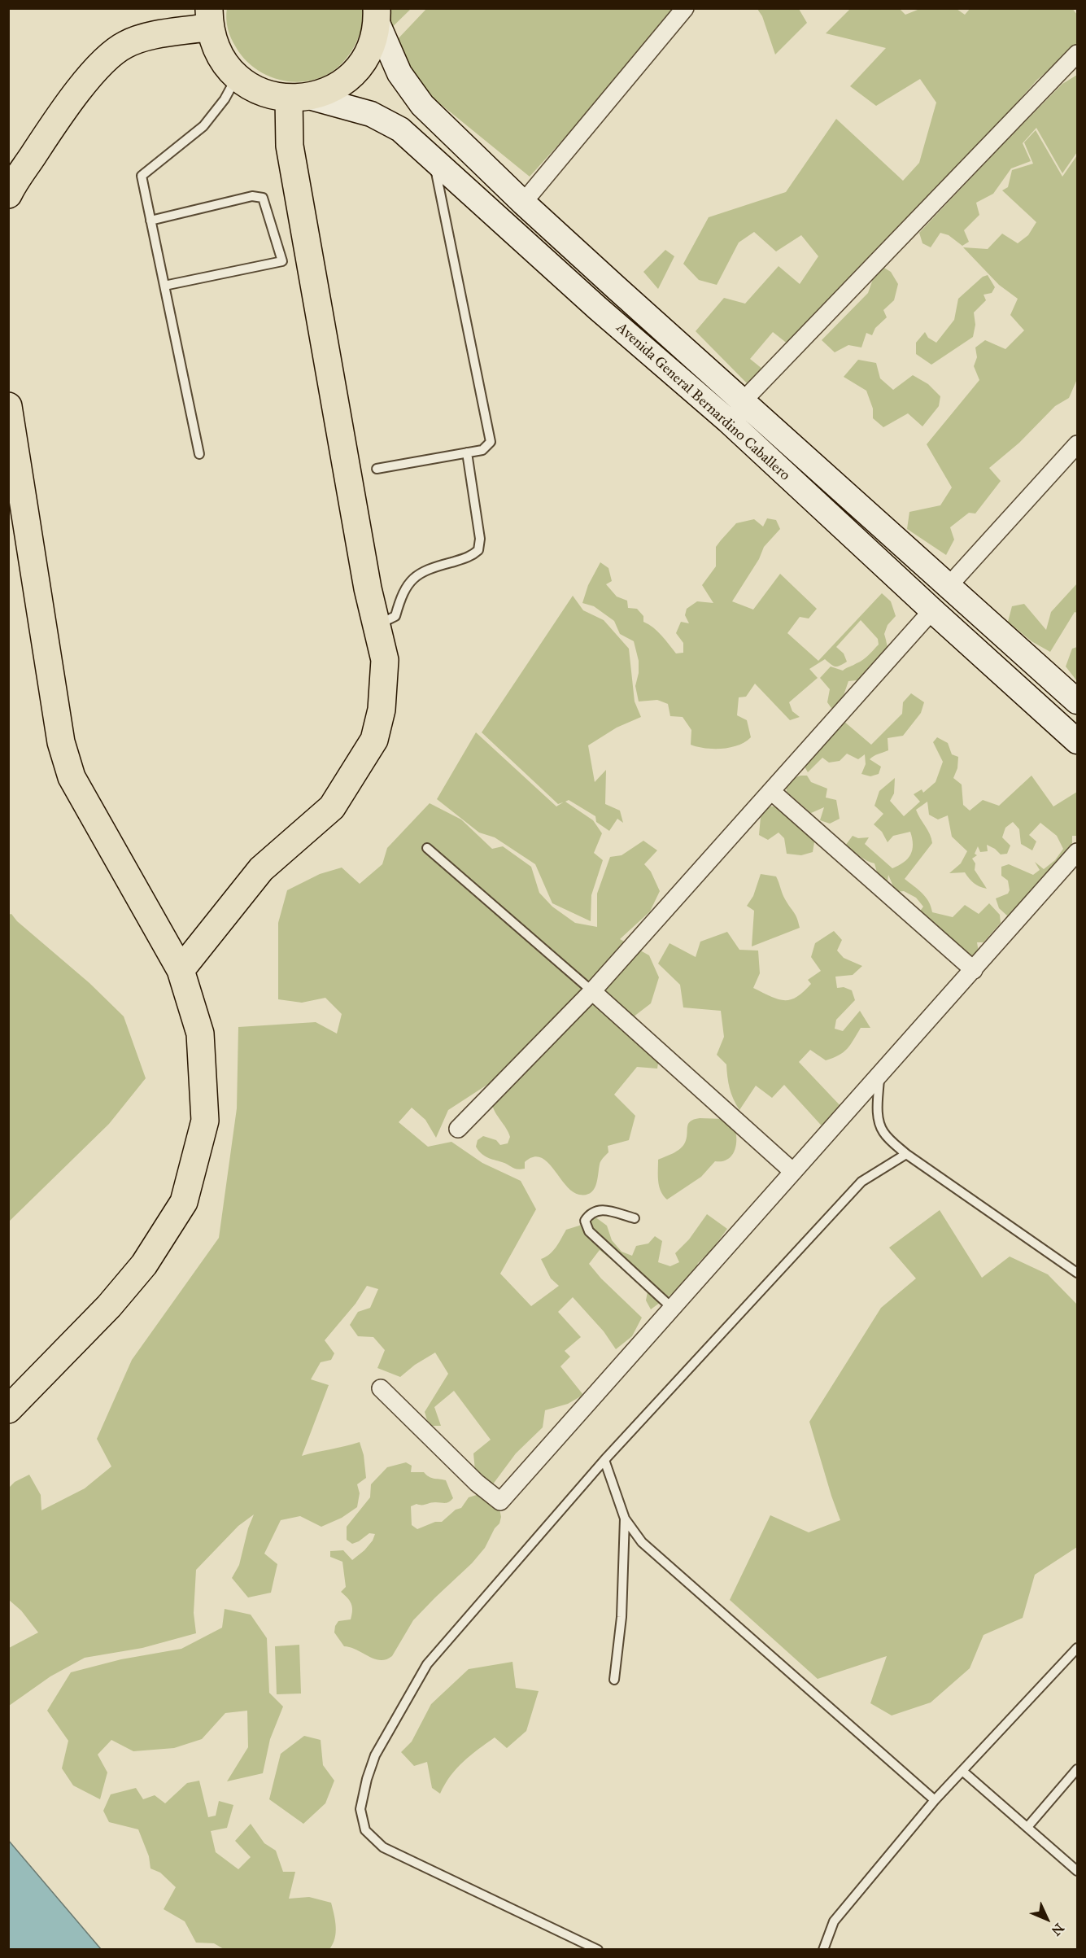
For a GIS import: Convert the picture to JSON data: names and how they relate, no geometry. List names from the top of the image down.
{
  "streets": {
    "main road": ["Avenida General Bernardino Caballero"]
  },
  "north": "bottom right"
}
